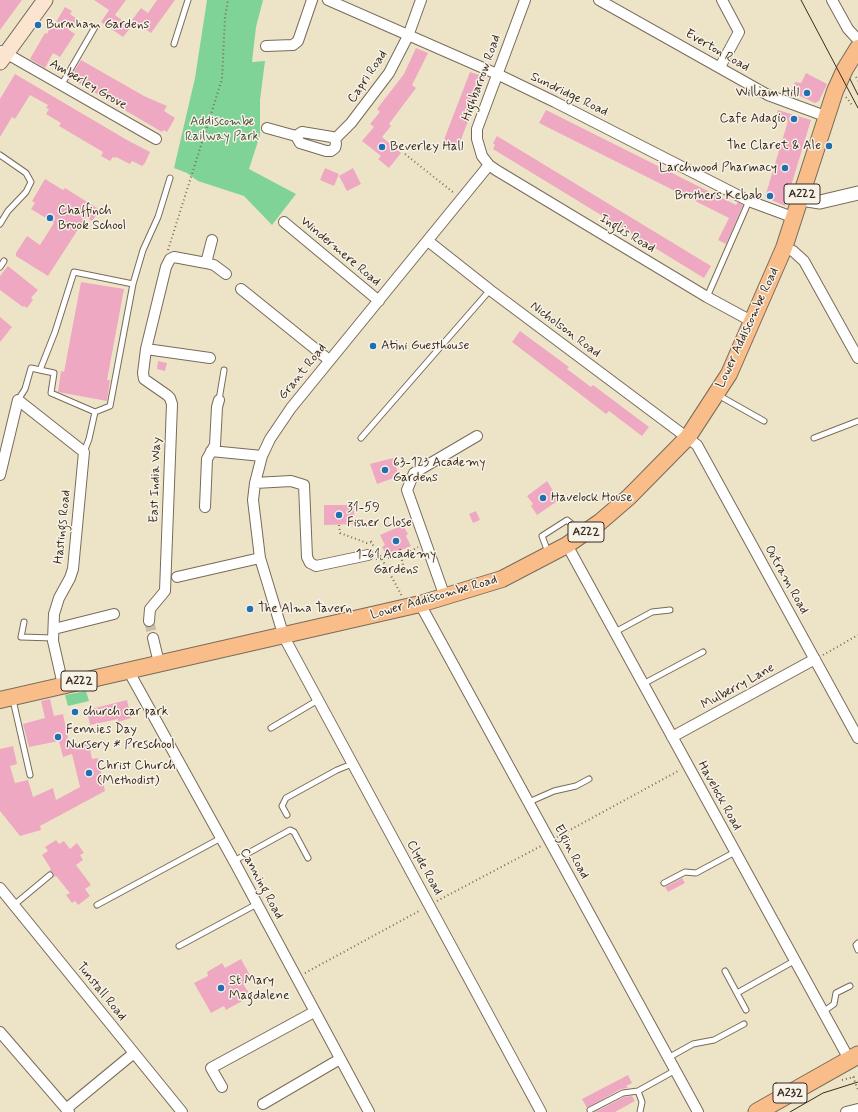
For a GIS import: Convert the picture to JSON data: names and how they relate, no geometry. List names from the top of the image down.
{
  "streets": {
    "highway": ["A232"],
    "main road": ["A222", "Lower Addiscombe Road"],
    "street": [
      "Everton Road",
      "Capri Road",
      "Highbarrow Road",
      "Amberley Grove",
      "Sundridge Road",
      "Inglis Road",
      "Windermere Road",
      "Nicholson Road",
      "Grant Road",
      "East India Way",
      "Hastings Road",
      "Outram Road",
      "Mulberry Lane",
      "Havelock Road",
      "Elgin Road",
      "Clyde Road",
      "Canning Road",
      "Tunstall Road"
    ]
  },
  "crossings": [
    ["Everton Road", "Lower Addiscombe Road"],
    ["Capri Road", "Sundridge Road"],
    ["Highbarrow Road", "Sundridge Road"],
    ["Highbarrow Road", "Inglis Road"],
    ["Highbarrow Road", "Grant Road"],
    ["Sundridge Road", "Lower Addiscombe Road"],
    ["Inglis Road", "Lower Addiscombe Road"],
    ["Inglis Road", "Grant Road"],
    ["Windermere Road", "Grant Road"],
    ["Lower Addiscombe Road", "Nicholson Road"],
    ["Lower Addiscombe Road", "Grant Road"],
    ["Lower Addiscombe Road", "Hastings Road"],
    ["Lower Addiscombe Road", "Outram Road"],
    ["Lower Addiscombe Road", "Havelock Road"],
    ["Lower Addiscombe Road", "Elgin Road"],
    ["Lower Addiscombe Road", "Clyde Road"],
    ["Lower Addiscombe Road", "Canning Road"],
    ["Nicholson Road", "Grant Road"],
    ["Nicholson Road", "Outram Road"],
    ["Grant Road", "Clyde Road"],
    ["Outram Road", "Mulberry Lane"],
    ["Mulberry Lane", "Havelock Road"],
    ["Havelock Road", "A232"]
  ],
  "parks": ["Addiscombe Railway Park"],
  "places": [
    "Burnham Gardens",
    "William Hill",
    "Cafe Adagio",
    "The Claret & Ale",
    "Beverley Hall",
    "Larchwood Pharmacy",
    "Brothers Kebab",
    "Chaffinch Brook School",
    "Atini Guesthouse",
    "63-123 Academy Gardens",
    "Havelock House",
    "31-59 Fisher Close",
    "1-61 Academy Gardens",
    "The Alma Tavern",
    "church car park",
    "Fennies Day Nursery * Preschool",
    "Christ Church (Methodist)",
    "St Mary Magdalene"
  ]
}
